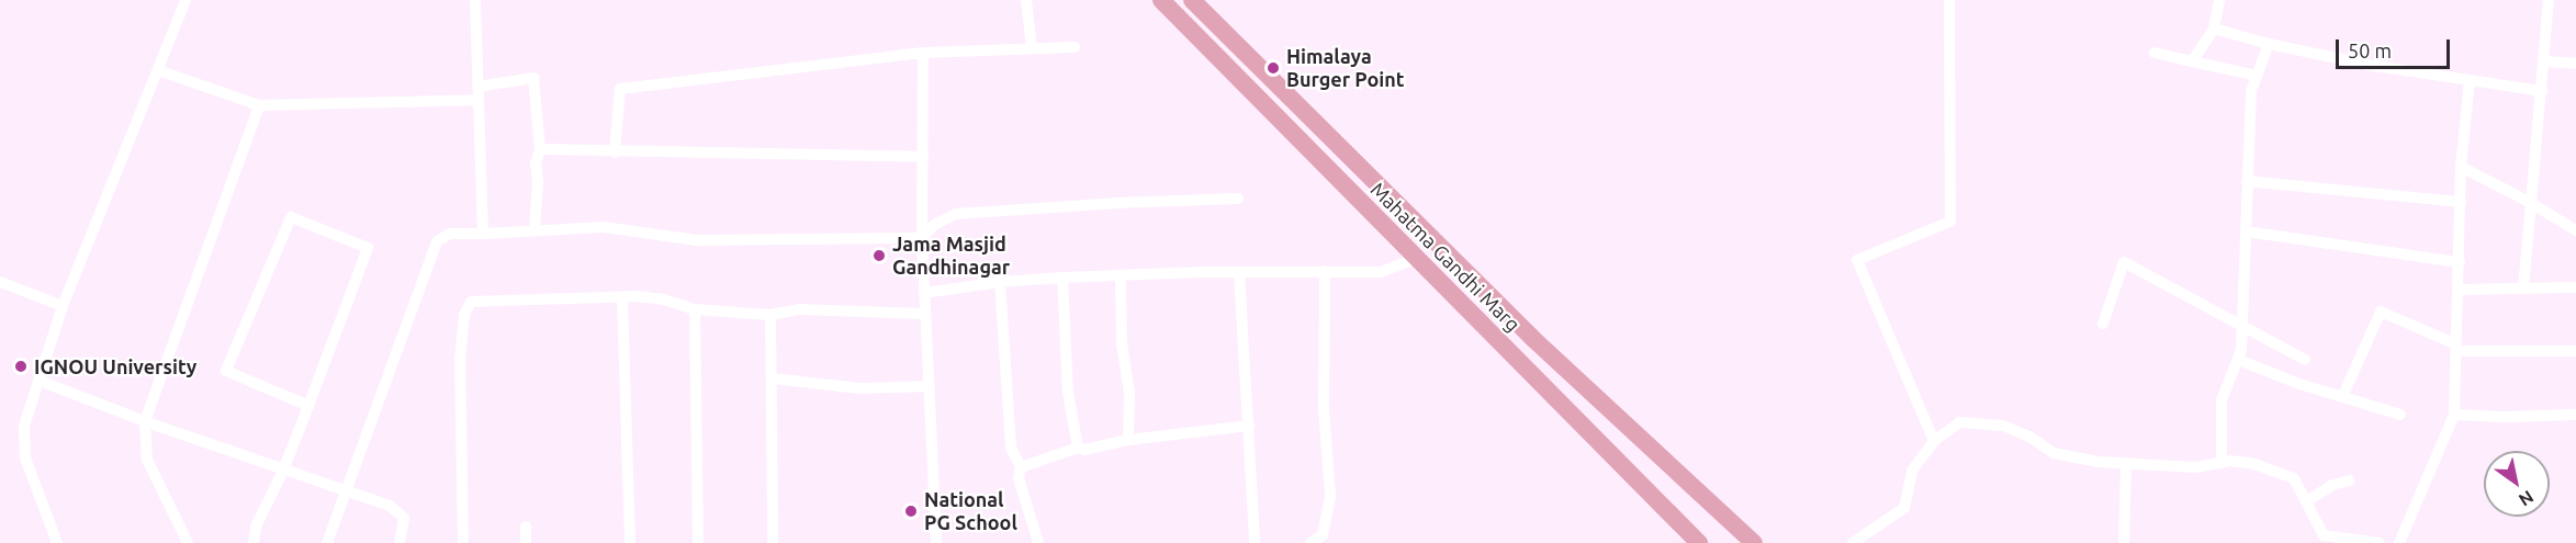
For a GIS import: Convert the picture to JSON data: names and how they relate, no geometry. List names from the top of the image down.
{
  "streets": {
    "main road": ["Mahatma Gandhi Marg"]
  },
  "places": [
    "Himalaya Burger Point",
    "Jama Masjid Gandhinagar",
    "IGNOU University",
    "National PG School"
  ],
  "scale_bar": "50 m",
  "north": "bottom right"
}
